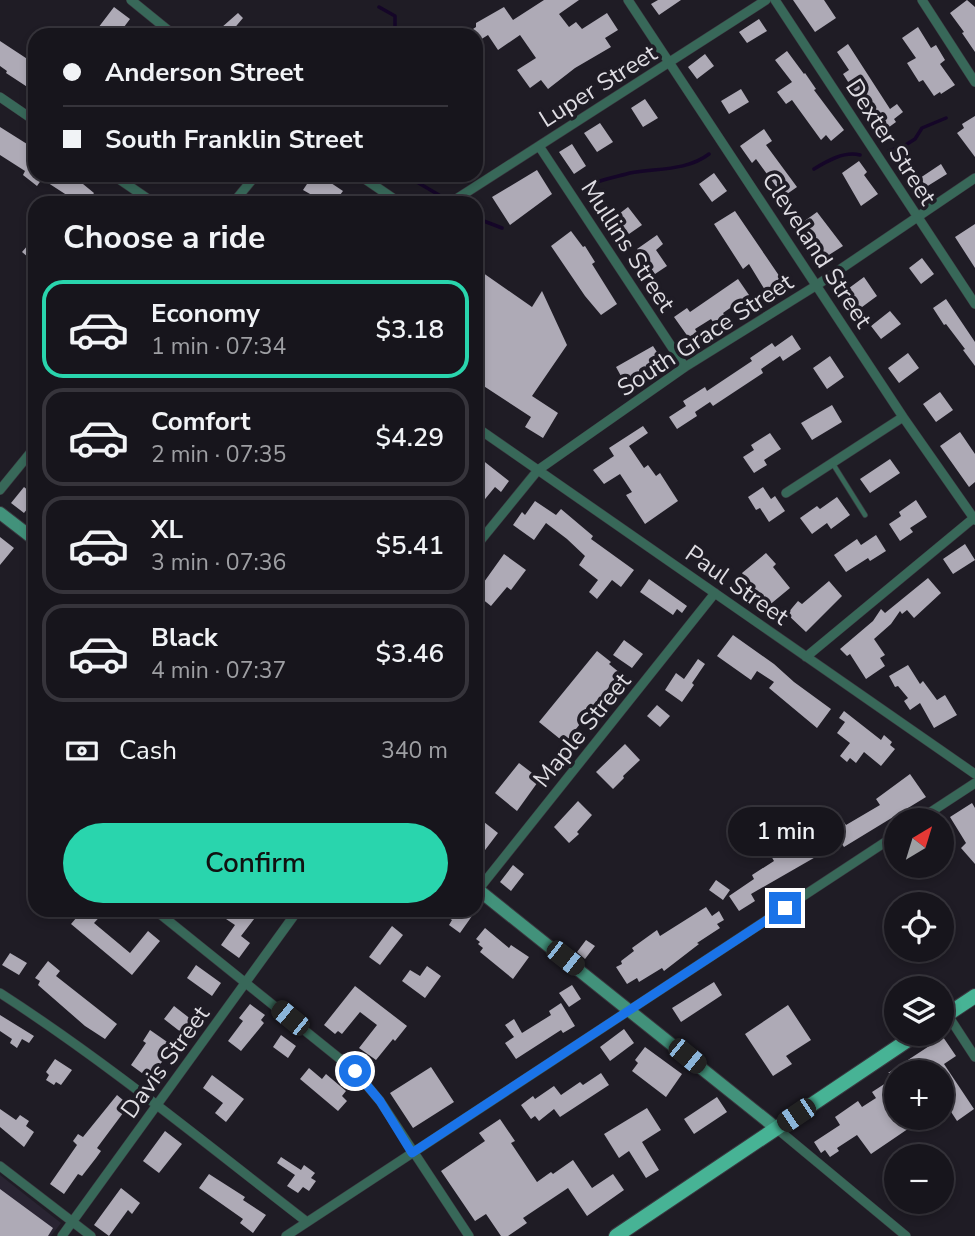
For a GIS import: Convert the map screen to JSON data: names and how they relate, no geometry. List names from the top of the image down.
{
  "streets": {
    "street": [
      "Luper Street",
      "Dexter Street",
      "Mullins Street",
      "Cleveland Street",
      "South Grace Street",
      "Paul Street",
      "Maple Street",
      "Davis Street"
    ]
  },
  "crossings": [
    ["Luper Street", "Mullins Street"],
    ["Luper Street", "Cleveland Street"],
    ["Dexter Street", "South Grace Street"],
    ["Mullins Street", "South Grace Street"],
    ["Cleveland Street", "South Grace Street"],
    ["South Grace Street", "Paul Street"],
    ["Paul Street", "Maple Street"]
  ],
  "north": "top right",
  "page": {
    "banner": ["Anderson Street", "South Franklin Street"],
    "heading": "Choose a ride",
    "list": [
      {
        "name": "Economy",
        "note": "1 min · 07:34",
        "value": "$3.18"
      },
      {
        "name": "Comfort",
        "note": "2 min · 07:35",
        "value": "$4.29"
      },
      {
        "name": "XL",
        "note": "3 min · 07:36",
        "value": "$5.41"
      },
      {
        "name": "Black",
        "note": "4 min · 07:37",
        "value": "$3.46"
      }
    ],
    "pay": ["Cash", "340 m"],
    "bubble": "1 min",
    "map_buttons": ["+", "−"],
    "buttons": "Confirm"
  }
}
